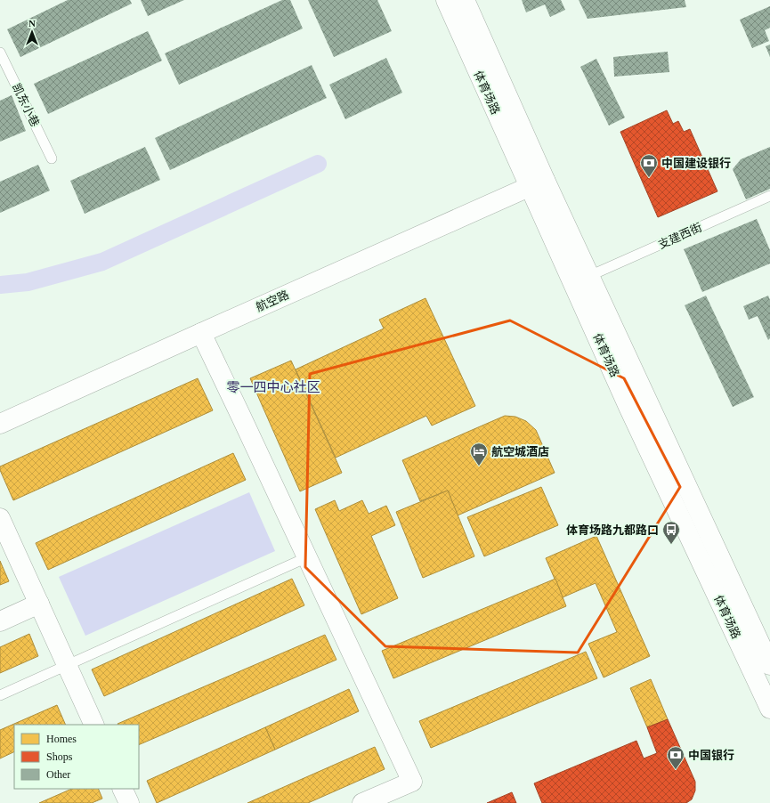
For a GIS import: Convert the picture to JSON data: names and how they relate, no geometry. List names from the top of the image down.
{
  "streets": {
    "main road": ["体育场路", "航空路"],
    "lane": ["凯东小巷", "支建西街"]
  },
  "crossings": [
    ["体育场路", "支建西街"],
    ["体育场路", "航空路"]
  ],
  "districts": ["零一四中心社区"],
  "places": {
    "bank": ["中国建设银行", "中国银行"],
    "hotel": ["航空城酒店"],
    "bus stop": ["体育场路九都路口"]
  },
  "legend": ["Homes", "Shops", "Other"],
  "north": "top"
}
